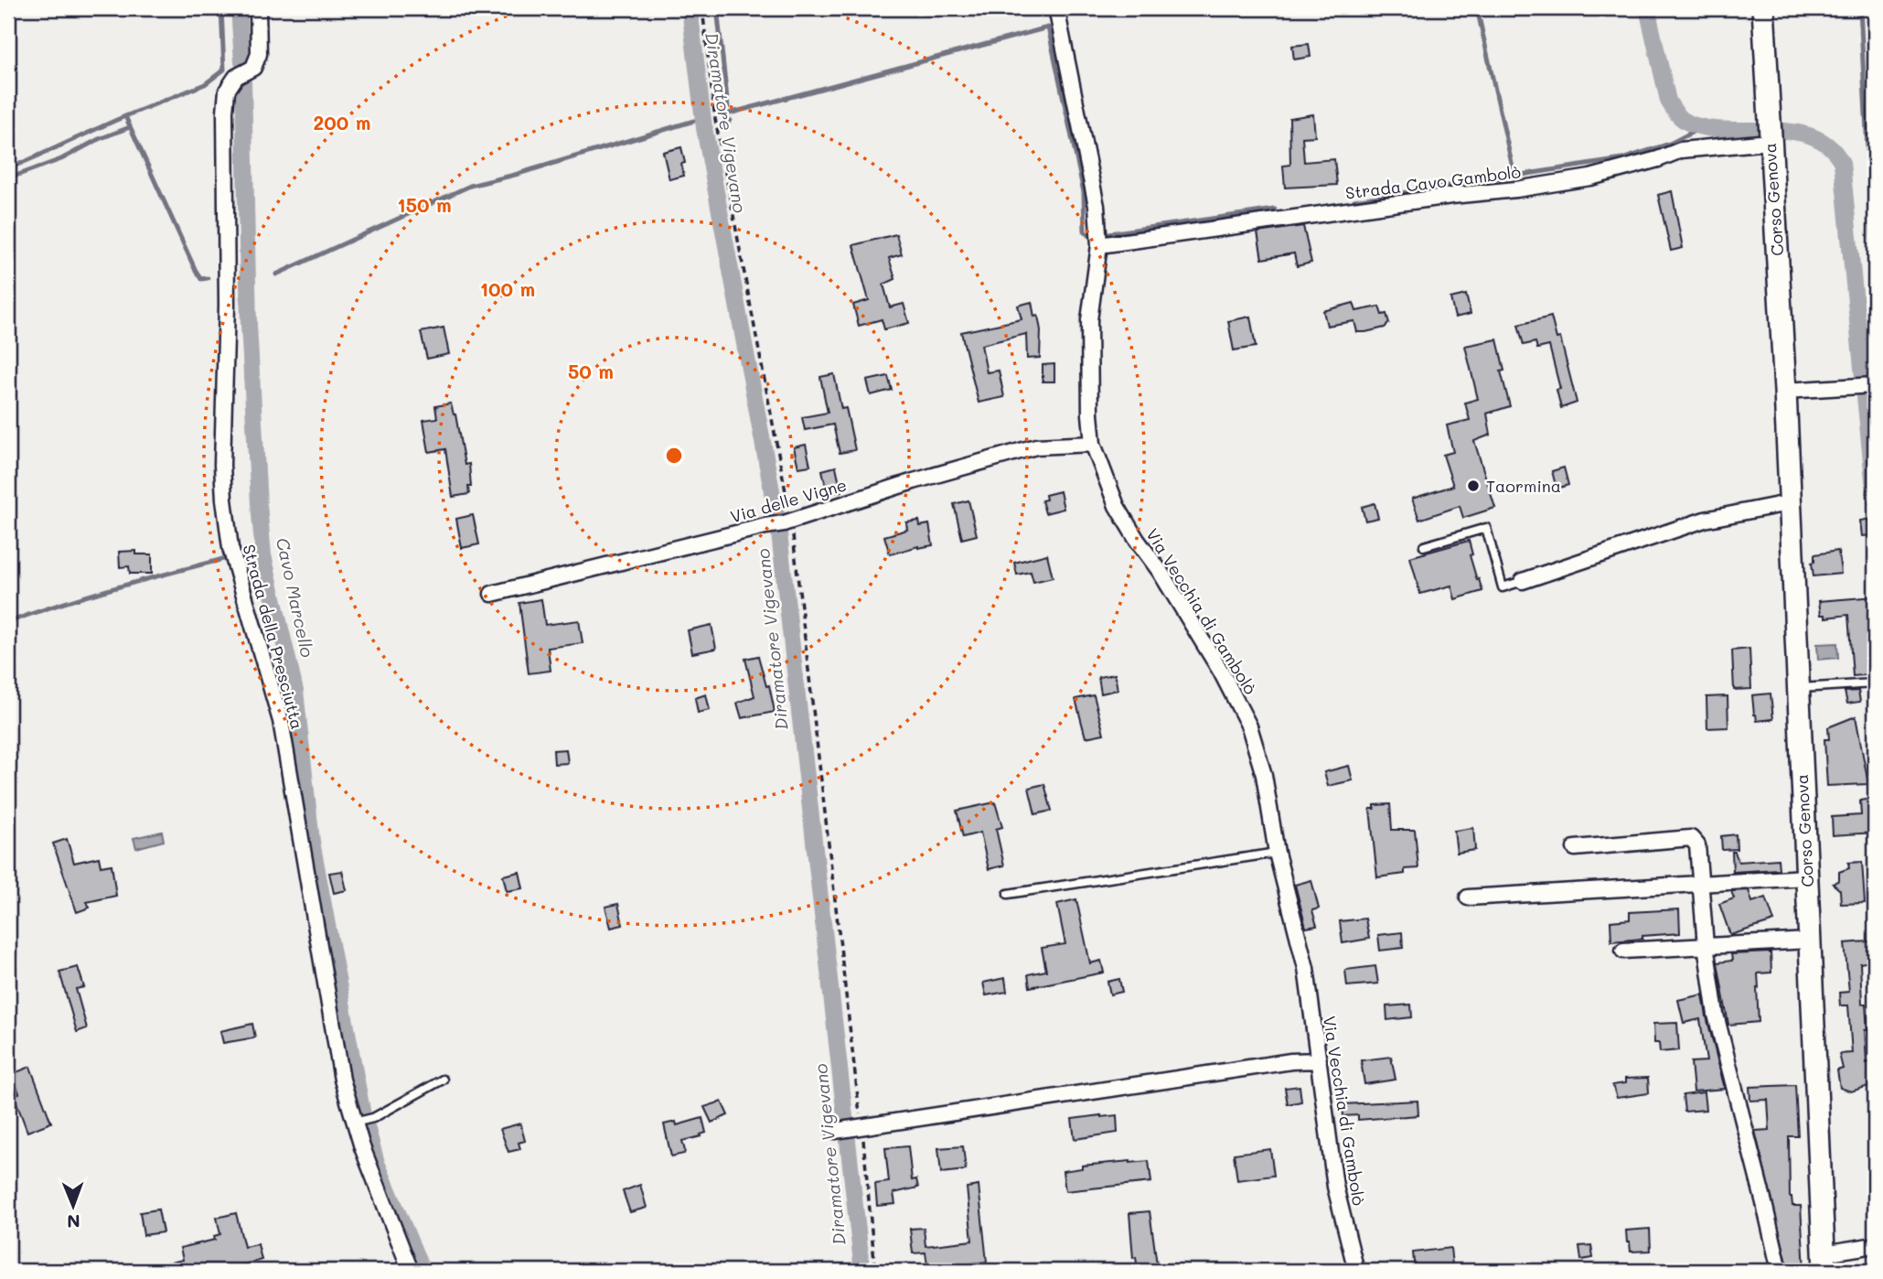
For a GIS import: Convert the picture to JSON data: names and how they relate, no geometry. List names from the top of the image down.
{
  "streets": {
    "main road": ["Corso Genova"],
    "street": [
      "Strada Cavo Gambolò",
      "Via delle Vigne",
      "Via Vecchia di Gambolò",
      "Strada della Presciutta"
    ]
  },
  "crossings": [
    ["Strada Cavo Gambolò", "Corso Genova"],
    ["Strada Cavo Gambolò", "Via Vecchia di Gambolò"],
    ["Via delle Vigne", "Via Vecchia di Gambolò"]
  ],
  "water": ["Diramatore Vigevano", "Cavo Marcello"],
  "places": ["Taormina"],
  "north": "bottom",
  "rings": [
    "200 m",
    "150 m",
    "100 m",
    "50 m"
  ]
}
